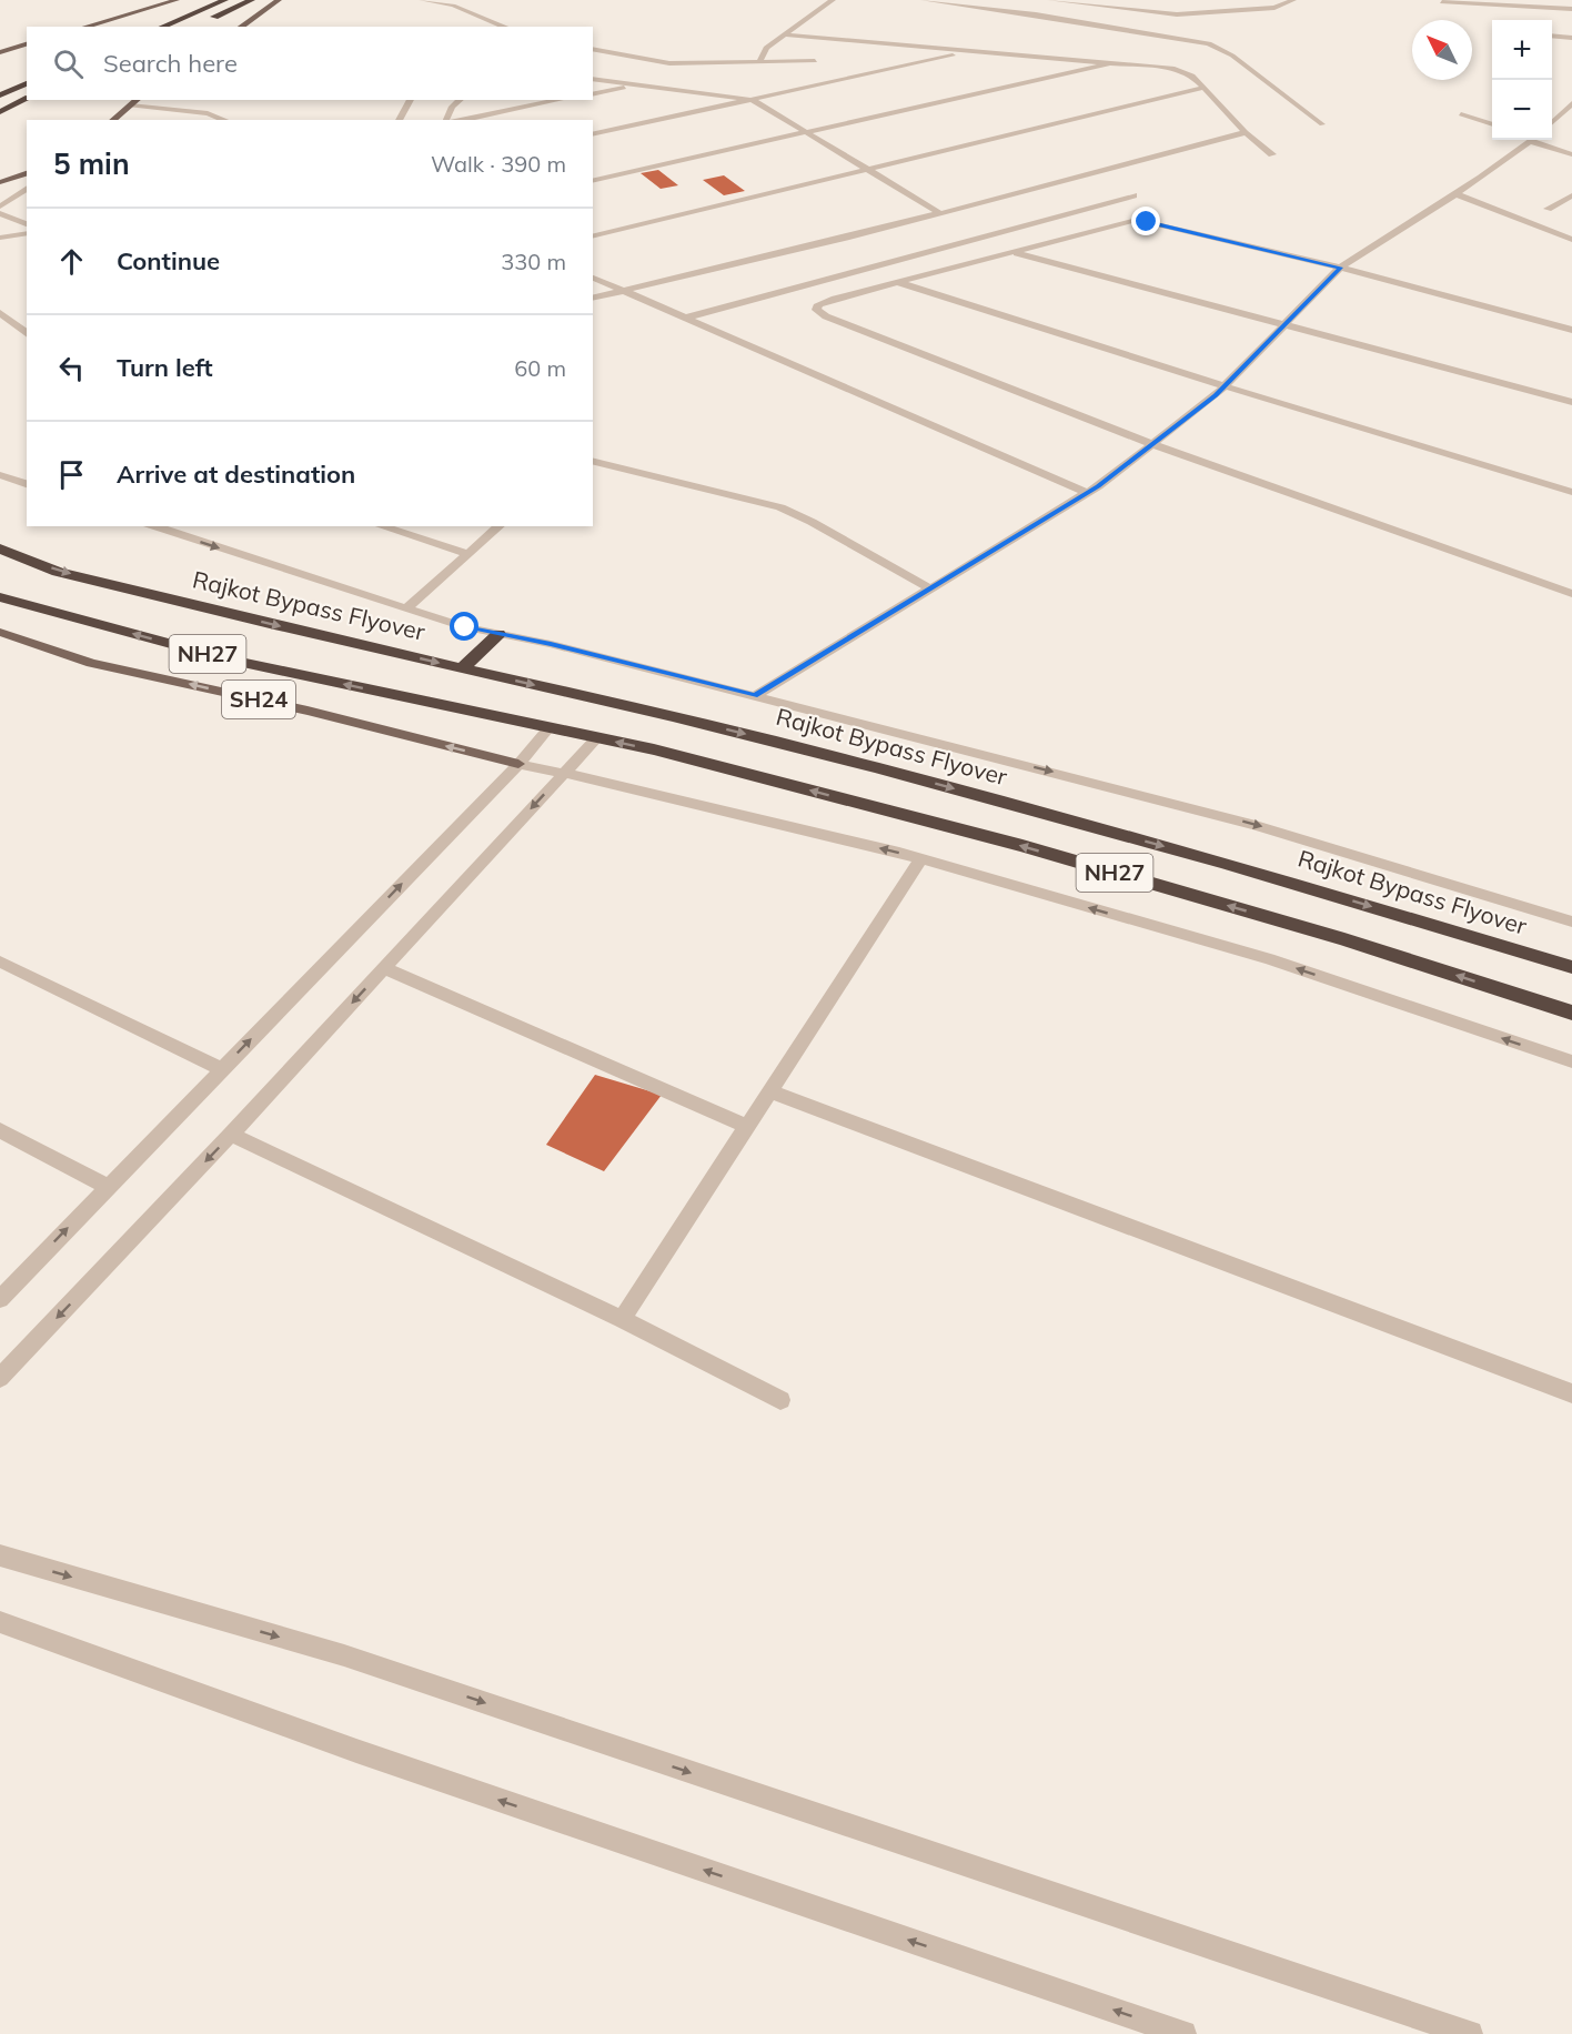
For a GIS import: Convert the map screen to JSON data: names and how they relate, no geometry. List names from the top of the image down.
{
  "streets": {
    "highway": ["Rajkot Bypass Flyover", "NH27"],
    "main road": ["SH24"]
  },
  "north": "top left",
  "page": {
    "map_buttons": ["+", "−"],
    "search": "Search here",
    "heading": ["5 min", "Walk · 390 m"],
    "list": [
      ["Continue", "330 m"],
      ["Turn left", "60 m"],
      "Arrive at destination"
    ]
  }
}
